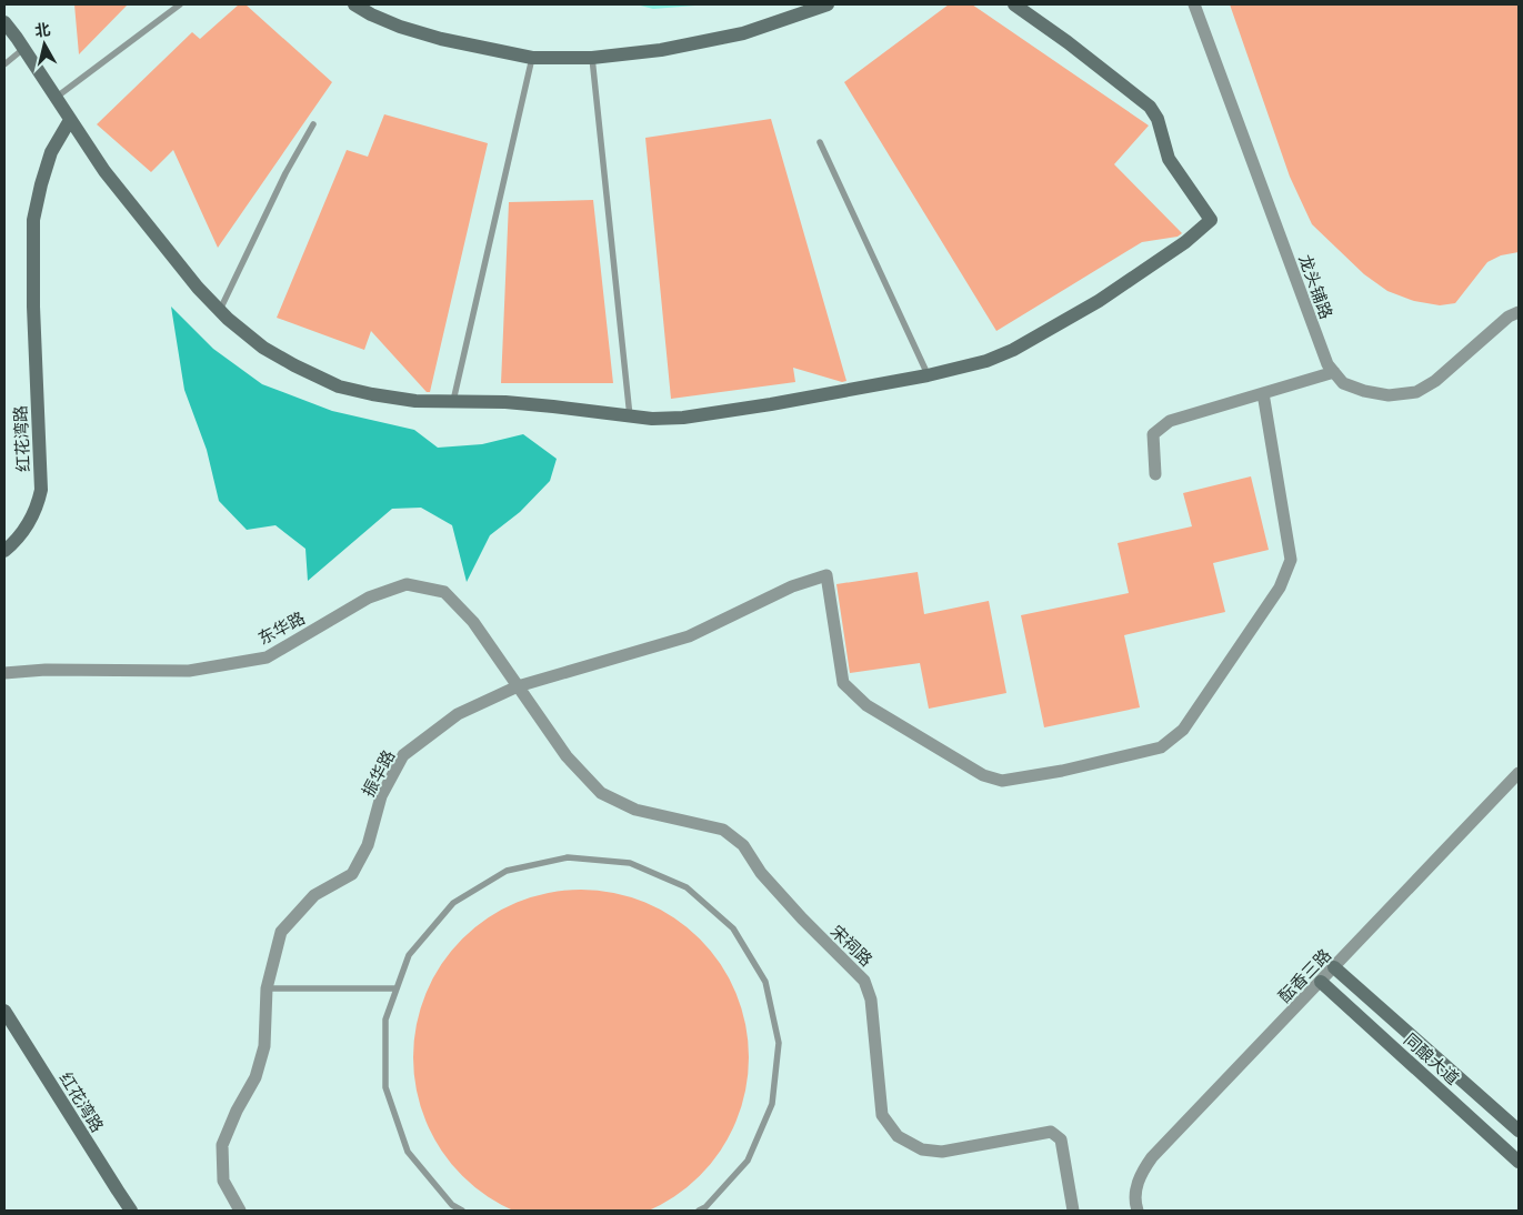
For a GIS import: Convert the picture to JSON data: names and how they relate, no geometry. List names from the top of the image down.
{
  "streets": {
    "street": [
      "龙头铺路",
      "红花湾路",
      "东华路",
      "振华路",
      "宋祠路",
      "酝香三路",
      "同酿大道"
    ]
  },
  "crossings": [
    ["东华路", "振华路"],
    ["东华路", "宋祠路"],
    ["振华路", "宋祠路"],
    ["酝香三路", "同酿大道"]
  ],
  "north": "top"
}
